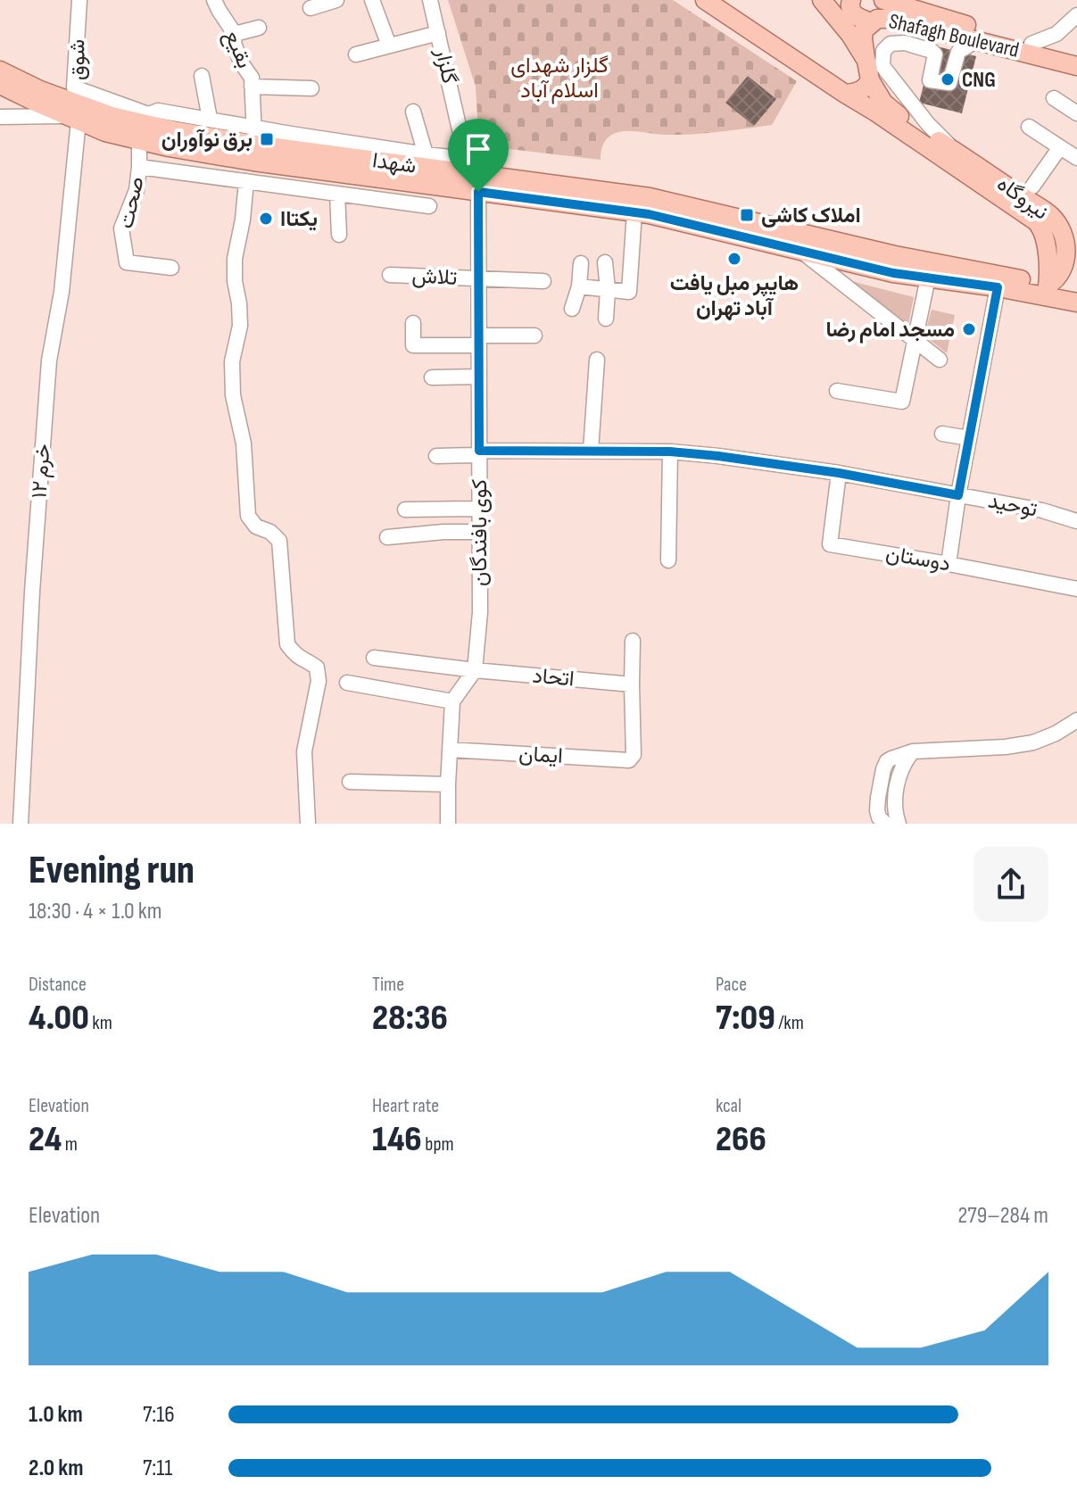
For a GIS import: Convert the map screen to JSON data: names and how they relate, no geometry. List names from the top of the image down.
{
  "streets": {
    "main road": ["Shafagh Boulevard", "شهدا", "نیروگاه"],
    "street": [
      "بقیع",
      "شوق",
      "گلزار",
      "صحت",
      "تلاش",
      "خرم ۱۲",
      "توحید",
      "کوی بافندگان",
      "دوستان",
      "اتحاد",
      "ایمان"
    ]
  },
  "crossings": [
    ["Shafagh Boulevard", "نیروگاه"],
    ["بقیع", "شهدا"],
    ["شوق", "شهدا"],
    ["گلزار", "شهدا"],
    ["شهدا", "نیروگاه"],
    ["شهدا", "صحت"],
    ["شهدا", "خرم ۱۲"],
    ["شهدا", "کوی بافندگان"],
    ["تلاش", "کوی بافندگان"],
    ["توحید", "کوی بافندگان"],
    ["توحید", "دوستان"],
    ["کوی بافندگان", "اتحاد"],
    ["اتحاد", "ایمان"]
  ],
  "parks": ["گلزار شهدای اسلام آباد"],
  "places": {
    "other": [
      "CNG",
      "یکتاا",
      "هایپر مبل یافت آباد تهران",
      "مسجد امام رضا"
    ],
    "transit": ["برق نوآوران", "املاک کاشی"]
  },
  "page": {
    "heading": ["Evening run", "18:30 · 4 × 1.0 km"],
    "stats": [
      ["Distance", "4.00 km"],
      ["Time", "28:36"],
      ["Pace", "7:09 /km"],
      ["Elevation", "24 m"],
      ["Heart rate", "146 bpm"],
      ["kcal", "266"]
    ],
    "chart": ["Elevation", "279–284 m"],
    "list": [
      {
        "name": "1.0 km",
        "note": "7:16"
      },
      {
        "name": "2.0 km",
        "note": "7:11"
      }
    ]
  }
}
